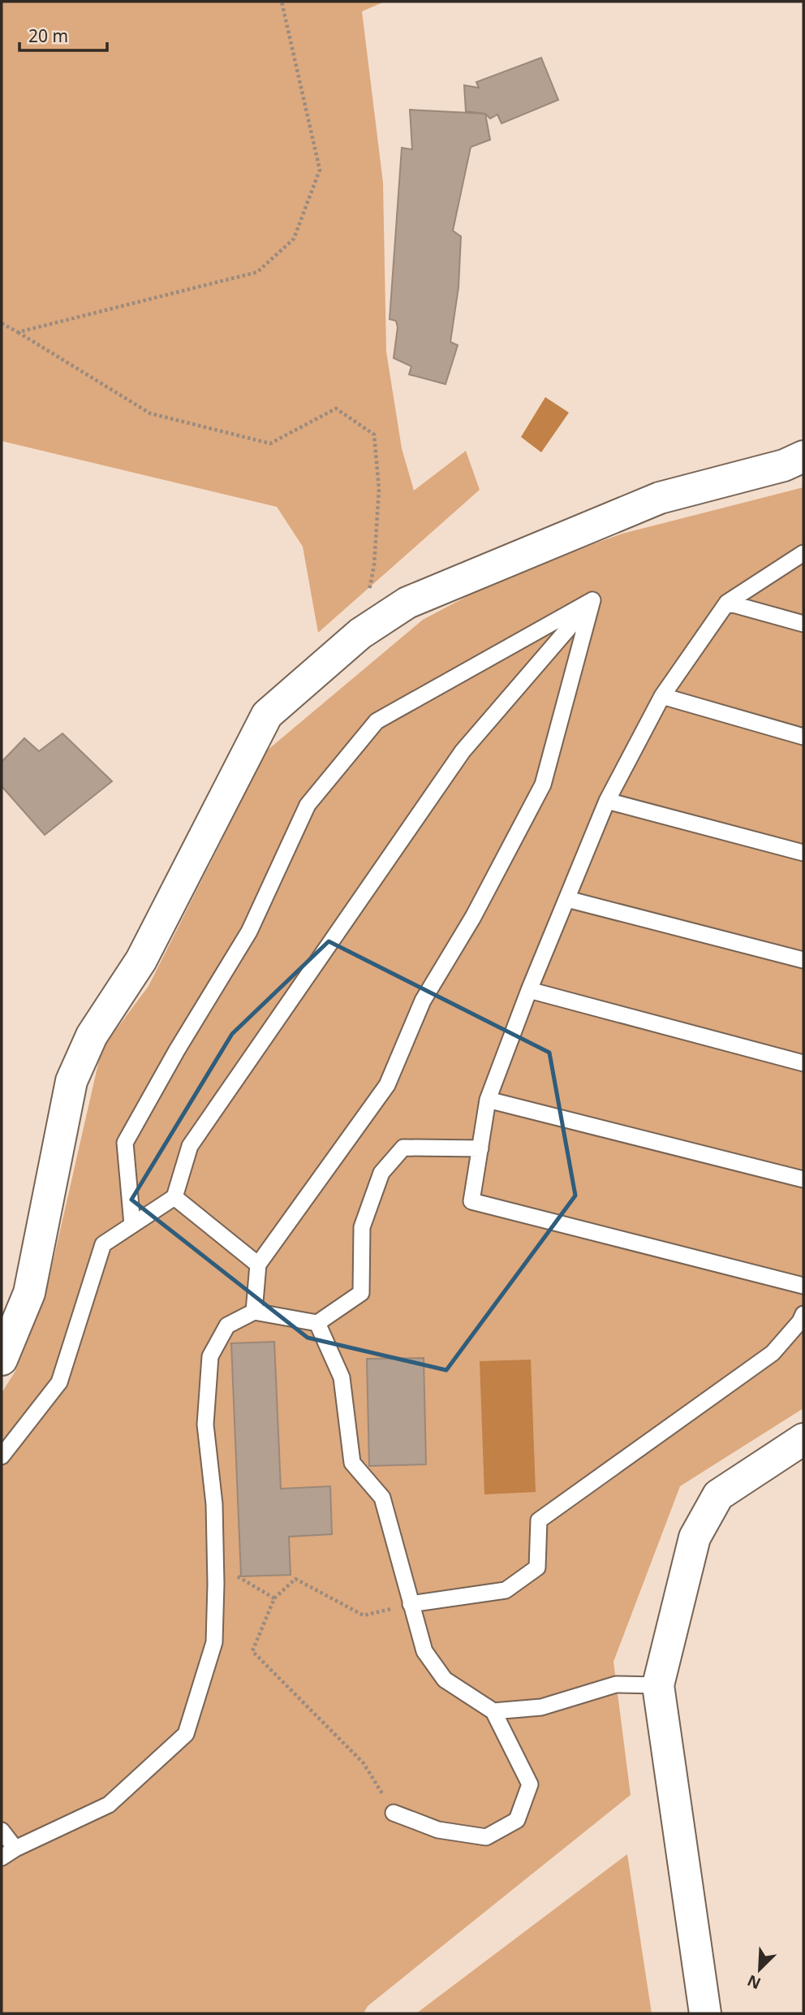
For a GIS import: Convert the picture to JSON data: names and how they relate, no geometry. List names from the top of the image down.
{
  "scale_bar": "20 m",
  "north": "bottom left"
}
